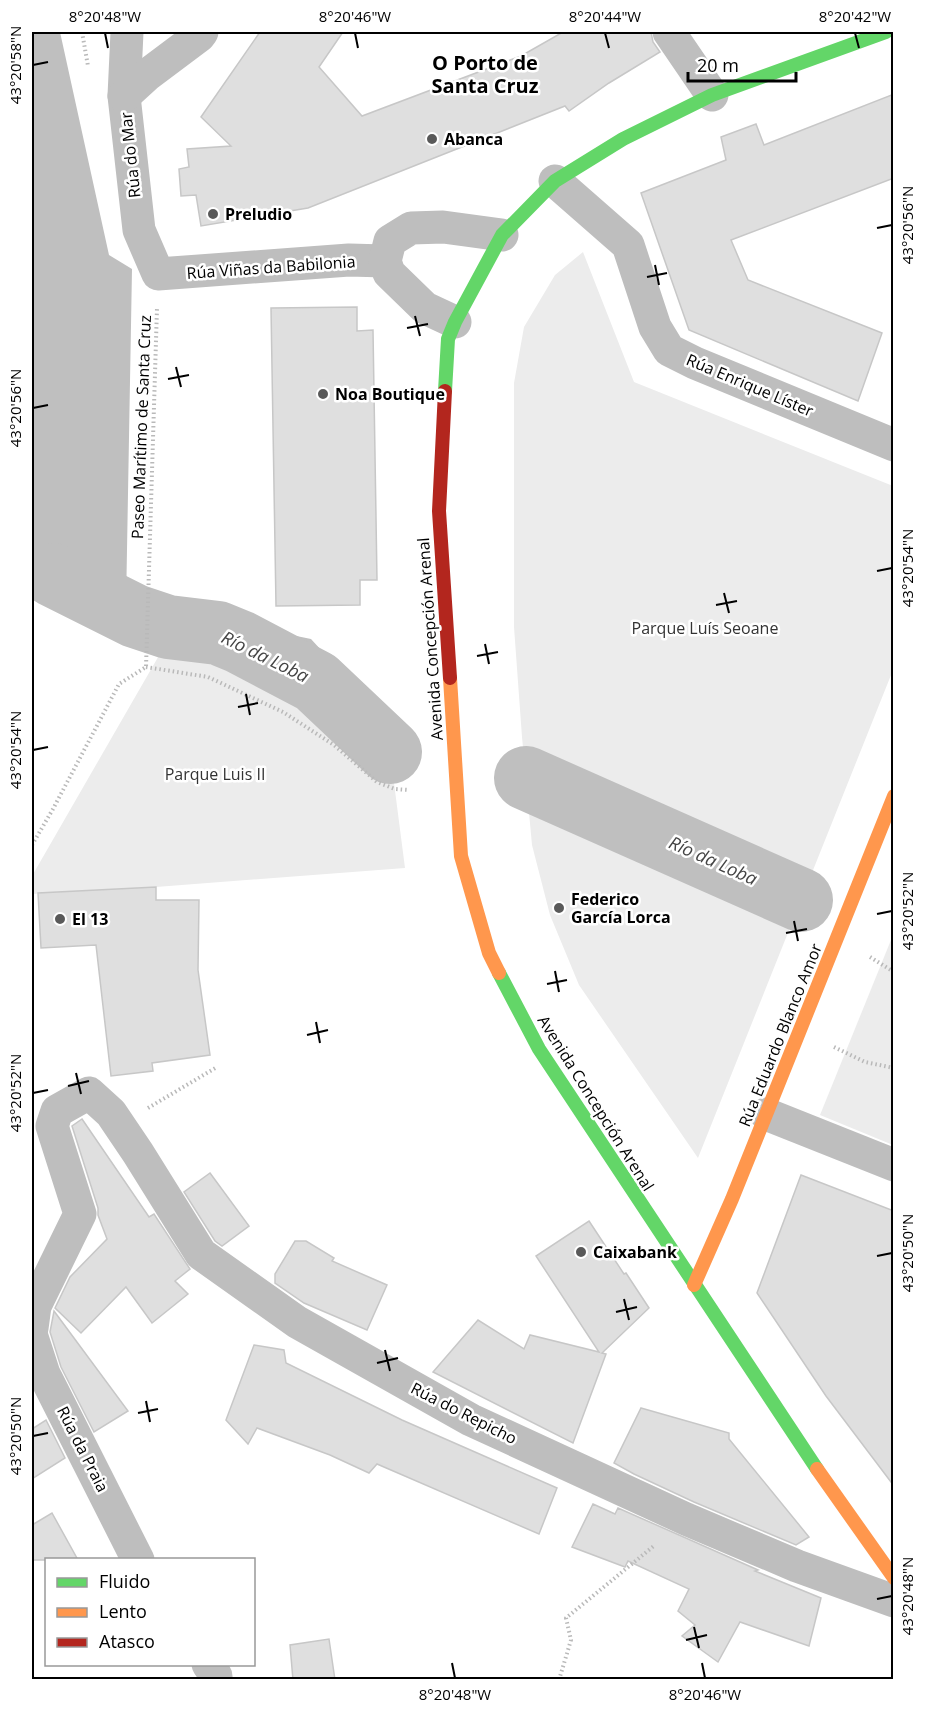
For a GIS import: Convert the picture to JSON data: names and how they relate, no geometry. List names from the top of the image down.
{
  "streets": {
    "main road": ["Avenida Concepción Arenal", "Rúa Eduardo Blanco Amor"],
    "street": [
      "Rúa do Mar",
      "Rúa Viñas da Babilonia",
      "Rúa Enrique Líster",
      "Rúa do Repicho",
      "Rúa da Praia"
    ],
    "path": ["Paseo Marítimo de Santa Cruz"]
  },
  "crossings": [
    ["Rúa do Mar", "Rúa Viñas da Babilonia"],
    ["Rúa do Mar", "Paseo Marítimo de Santa Cruz"],
    ["Rúa Viñas da Babilonia", "Paseo Marítimo de Santa Cruz"],
    ["Avenida Concepción Arenal", "Rúa Eduardo Blanco Amor"]
  ],
  "districts": ["O Porto de Santa Cruz"],
  "water": ["Río da Loba"],
  "parks": ["Parque Luís Seoane", "Parque Luis II"],
  "places": [
    "Abanca",
    "Preludio",
    "Noa Boutique",
    "Federico García Lorca",
    "El 13",
    "Caixabank"
  ],
  "legend": ["Fluido", "Lento", "Atasco"],
  "scale_bar": "20 m",
  "coordinates": [
    "8°20'48\"W",
    "8°20'46\"W",
    "8°20'44\"W",
    "8°20'42\"W",
    "43°20'58\"N",
    "43°20'56\"N",
    "43°20'54\"N",
    "43°20'52\"N",
    "43°20'50\"N",
    "43°20'48\"N"
  ]
}
